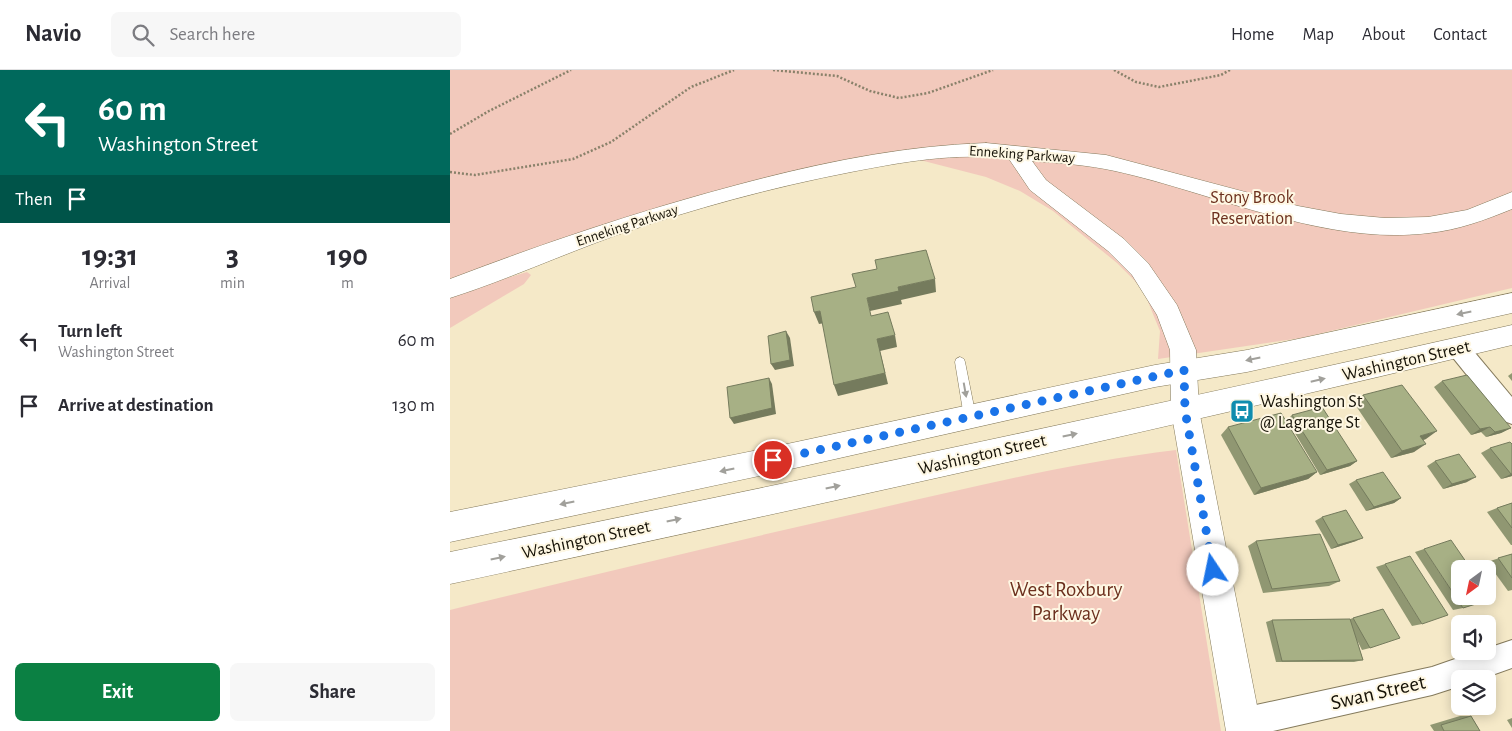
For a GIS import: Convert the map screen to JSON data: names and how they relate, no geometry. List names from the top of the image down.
{
  "streets": {
    "main road": ["Enneking Parkway", "Washington Street"],
    "street": ["Swan Street"]
  },
  "parks": ["Stony Brook Reservation", "West Roxbury Parkway"],
  "places": {
    "bus stop": ["Washington St @ Lagrange St"]
  },
  "north": "bottom left",
  "page": {
    "header": "Navio",
    "search": "Search here",
    "nav": [
      "Home",
      "Map",
      "About",
      "Contact"
    ],
    "turn": ["60 m", "Washington Street"],
    "then": "Then",
    "eta": [
      "19:31",
      "Arrival",
      "3",
      "min",
      "190",
      "m"
    ],
    "list": [
      {
        "name": "Turn left",
        "note": "Washington Street",
        "value": "60 m"
      },
      {
        "name": "Arrive at destination",
        "value": "130 m"
      }
    ],
    "buttons": ["Exit", "Share"]
  }
}
